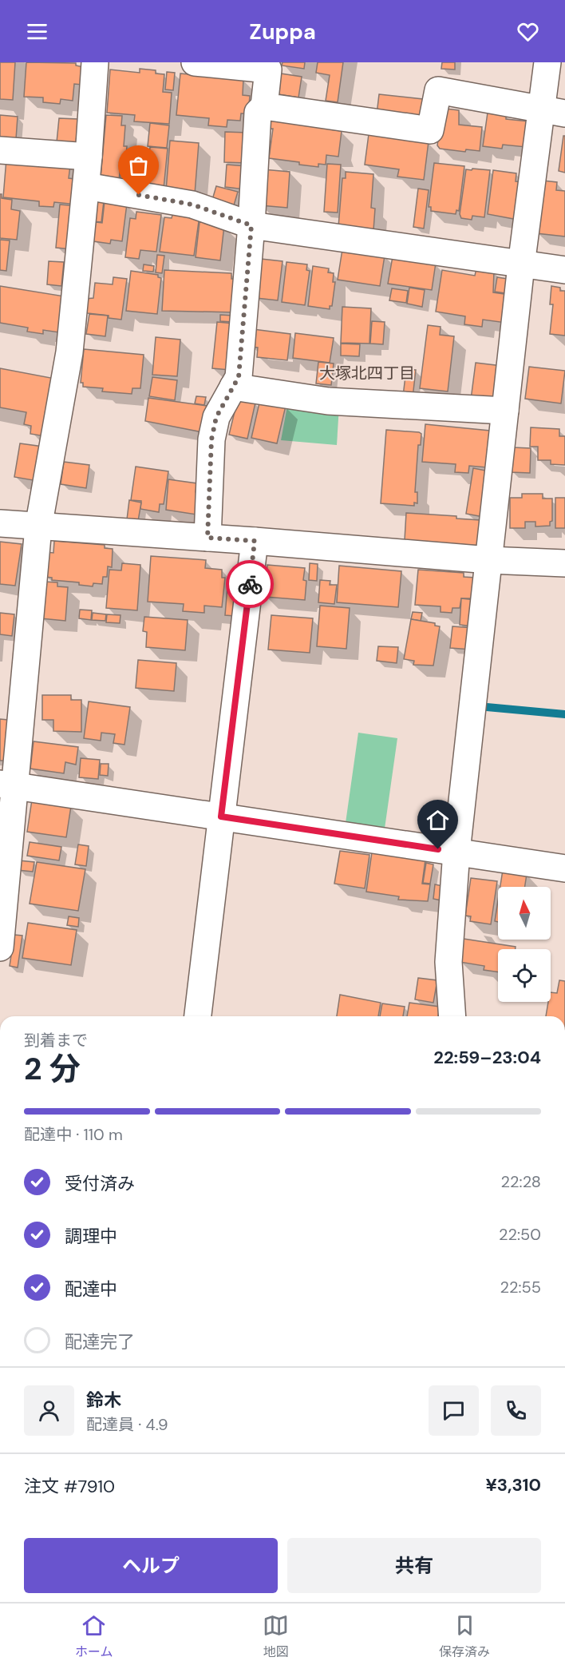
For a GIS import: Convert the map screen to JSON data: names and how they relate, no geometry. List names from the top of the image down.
{
  "districts": ["大塚北四丁目"],
  "north": "top",
  "page": {
    "header": "Zuppa",
    "heading": ["2 分", "到着まで", "22:59–23:04"],
    "panel": [
      "鈴木",
      "配達員 · 4.9",
      "注文 #7910",
      "¥3,310"
    ],
    "bar": "配達中 · 110 m",
    "list": [
      ["受付済み", "22:28"],
      ["調理中", "22:50"],
      ["配達中", "22:55"],
      "配達完了"
    ],
    "buttons": ["ヘルプ", "共有"],
    "tabs": ["ホーム", "地図", "保存済み"]
  }
}
